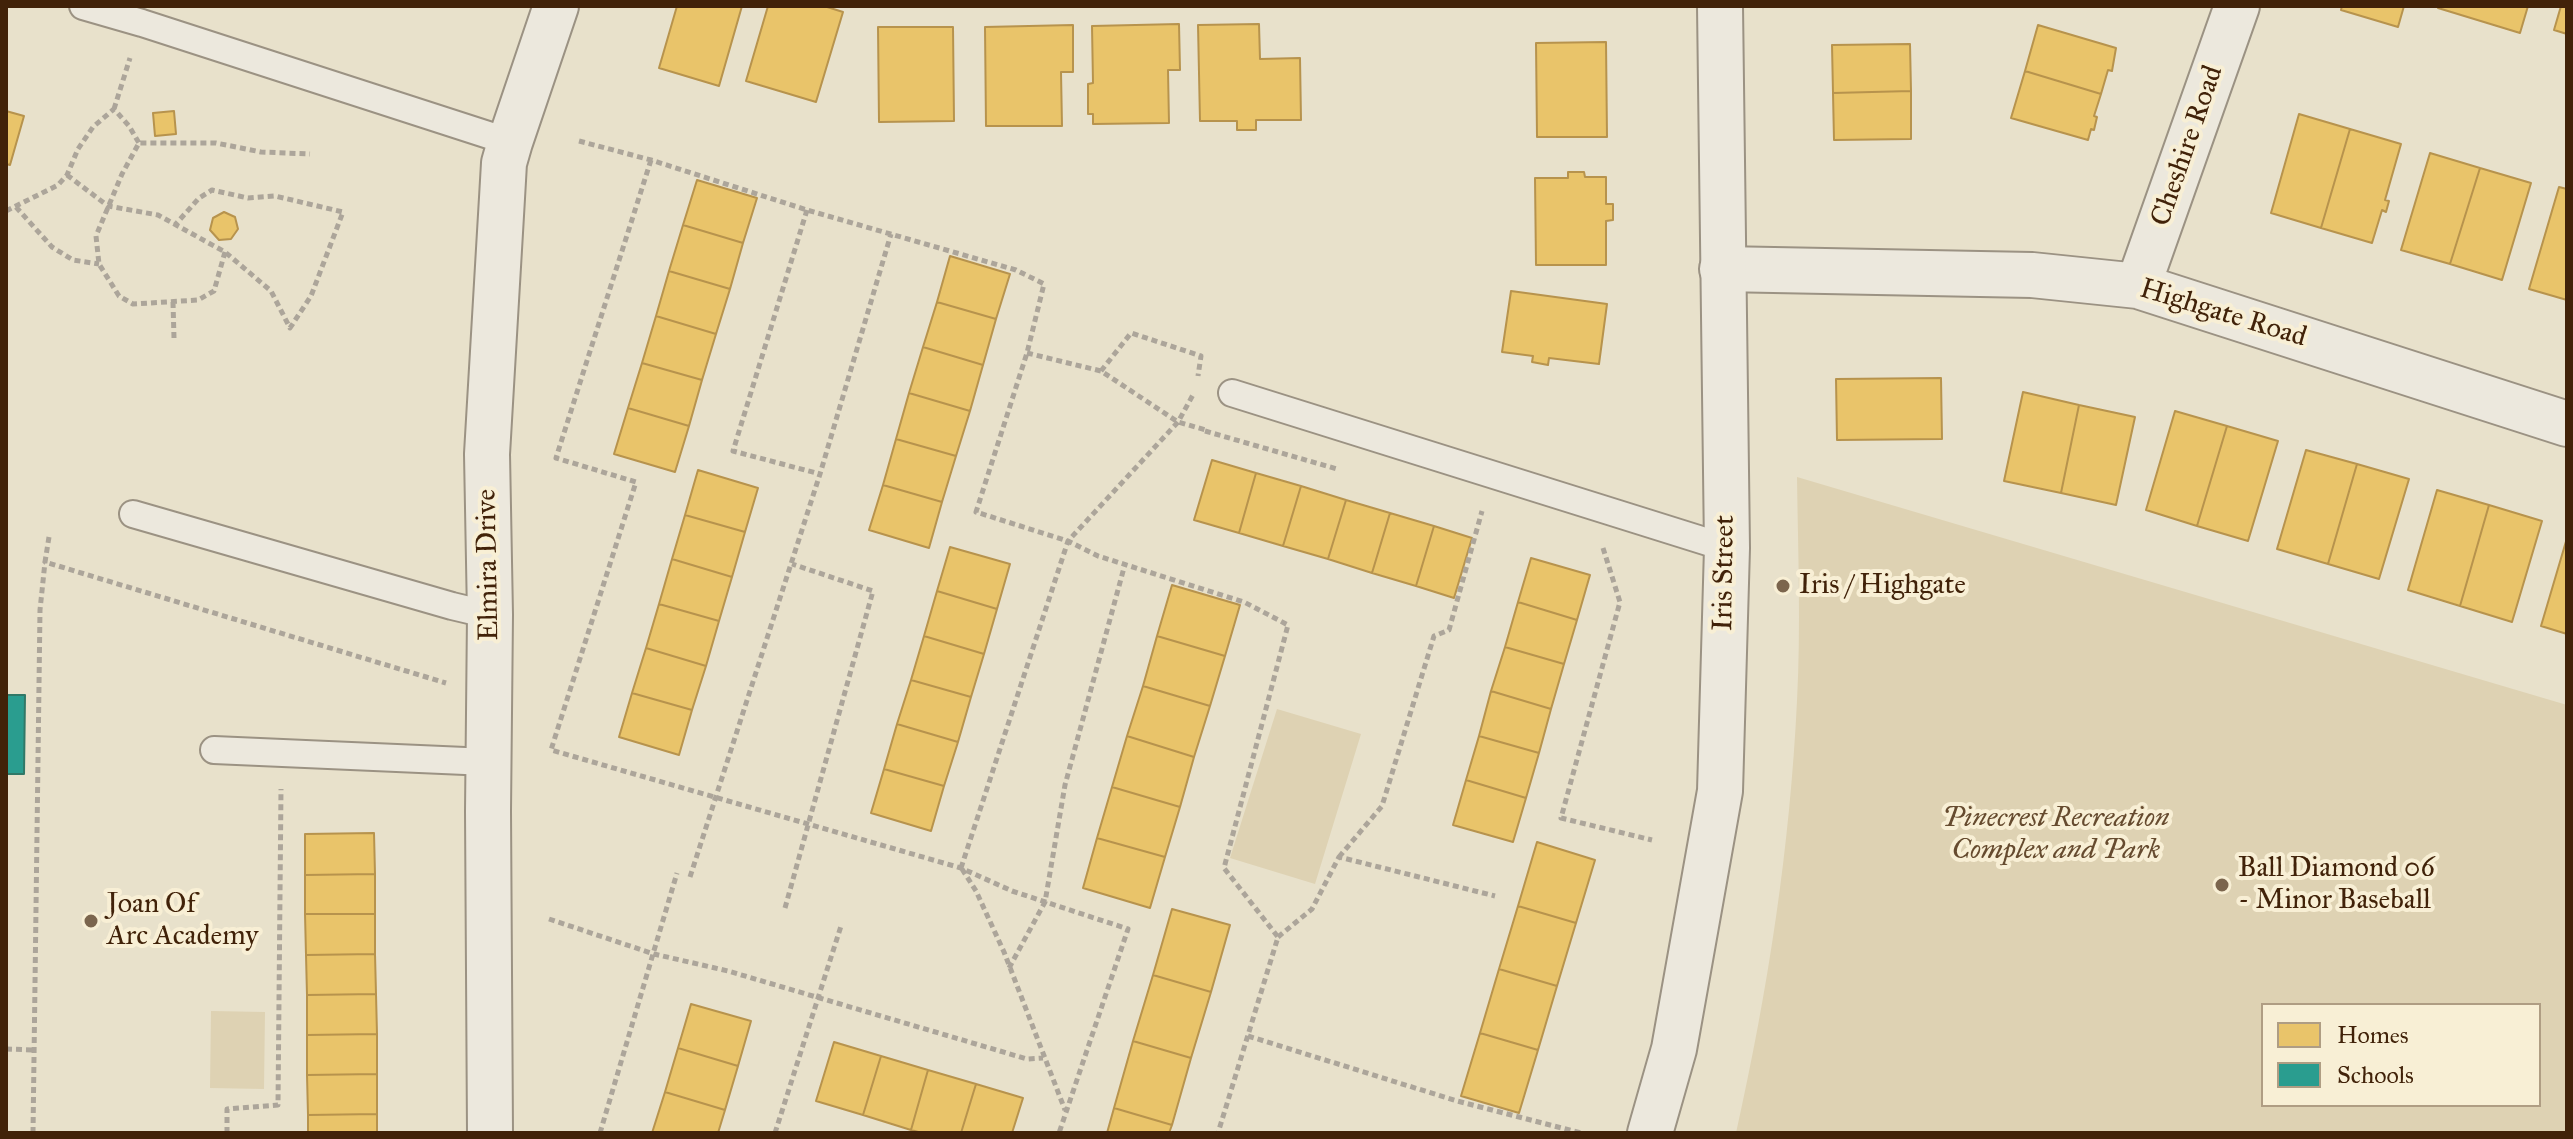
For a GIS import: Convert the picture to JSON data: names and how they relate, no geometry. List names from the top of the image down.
{
  "streets": {
    "street": [
      "Cheshire Road",
      "Highgate Road",
      "Elmira Drive",
      "Iris Street"
    ]
  },
  "crossings": [
    ["Cheshire Road", "Highgate Road"],
    ["Highgate Road", "Iris Street"]
  ],
  "parks": ["Pinecrest Recreation Complex and Park"],
  "places": ["Iris / Highgate", "Ball Diamond 06 - Minor Baseball", "Joan Of Arc Academy"],
  "legend": ["Homes", "Schools"]
}
